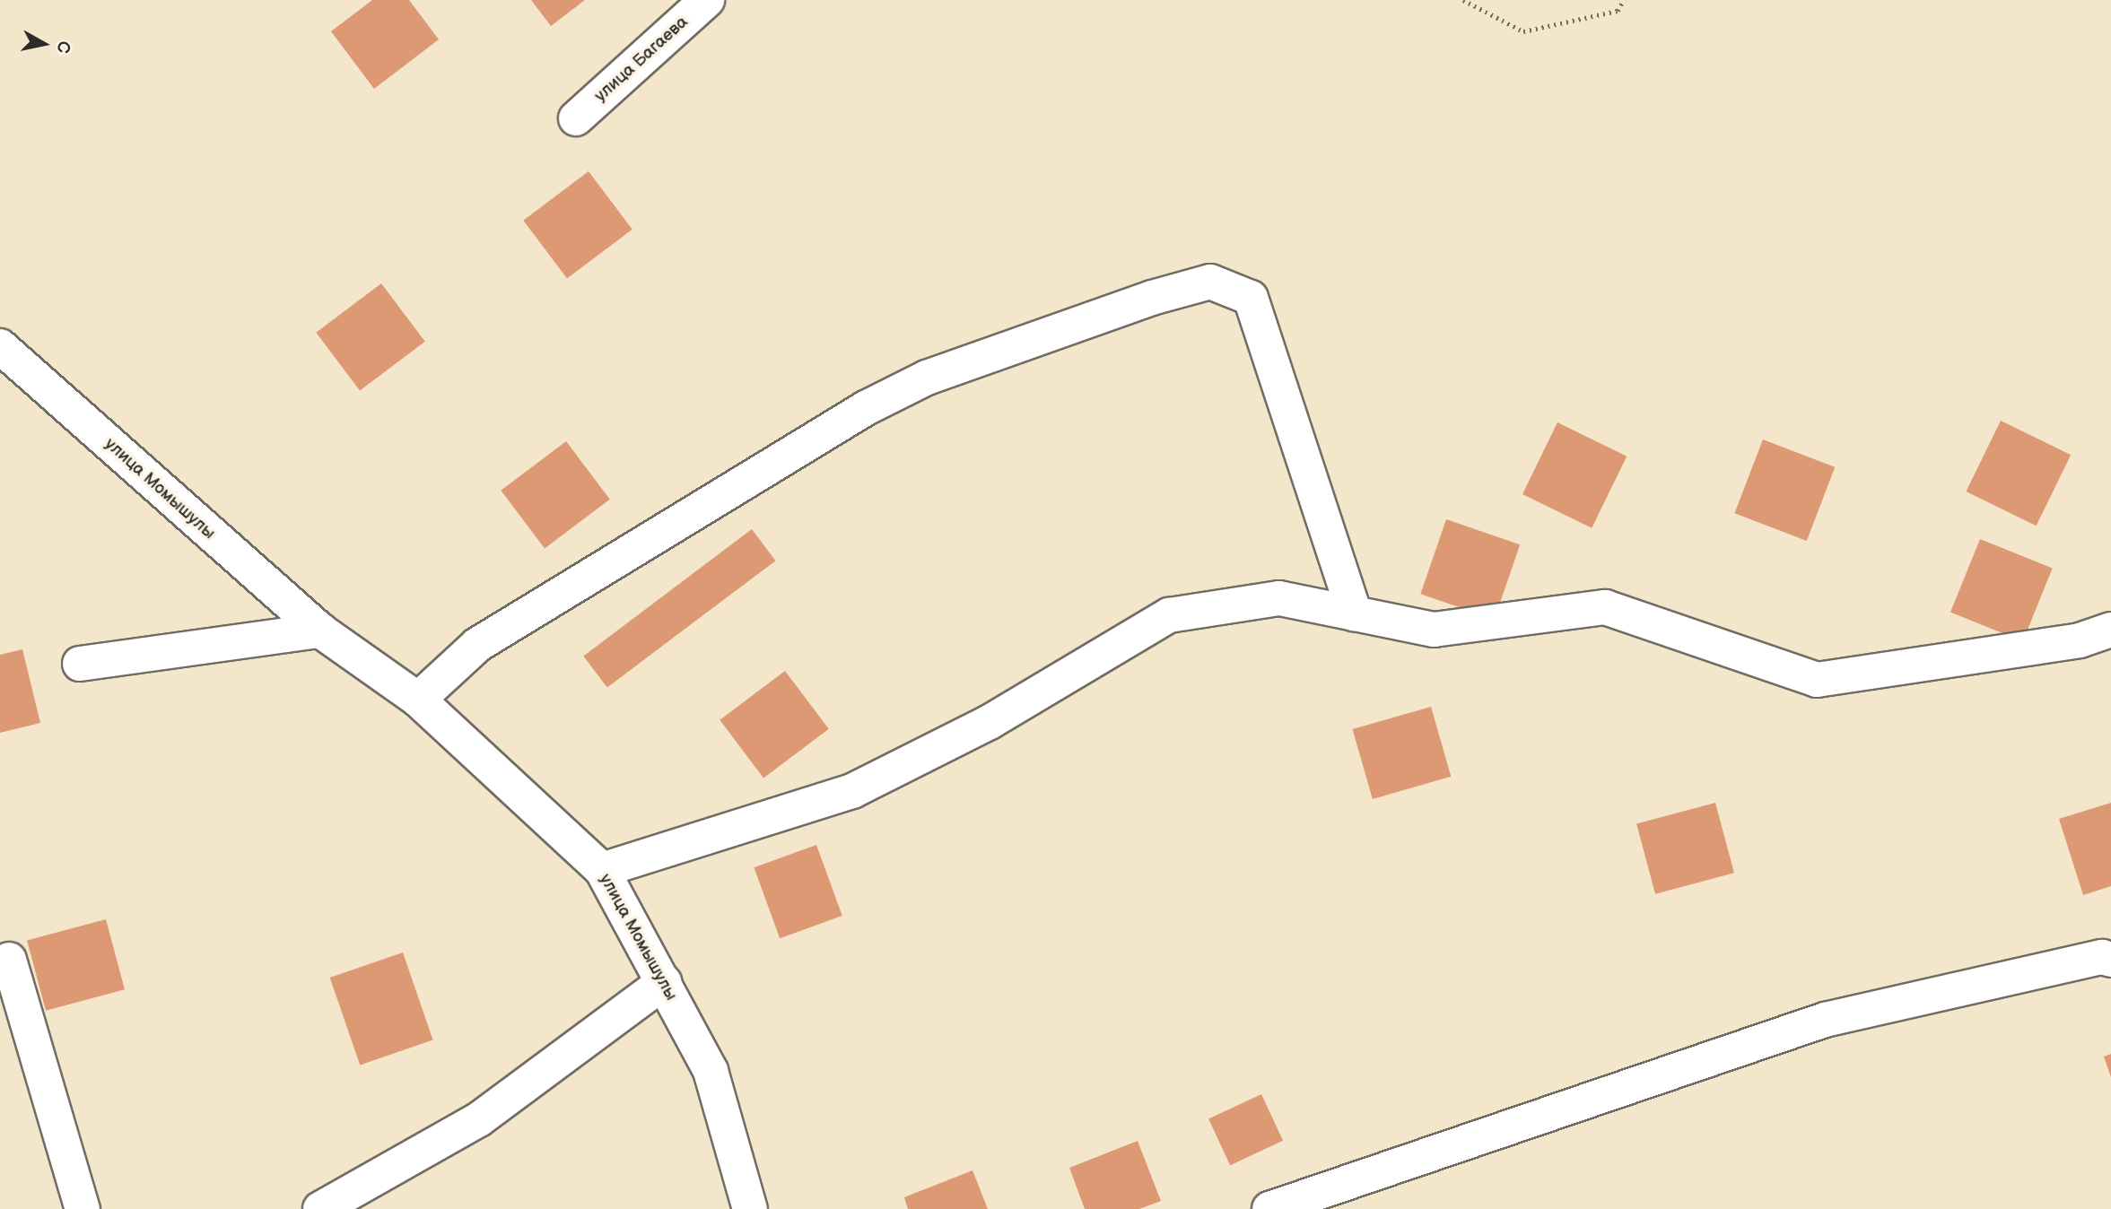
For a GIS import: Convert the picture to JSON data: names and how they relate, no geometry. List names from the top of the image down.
{
  "streets": {
    "street": ["улица Багаева", "улица Момышулы"]
  },
  "north": "right"
}
